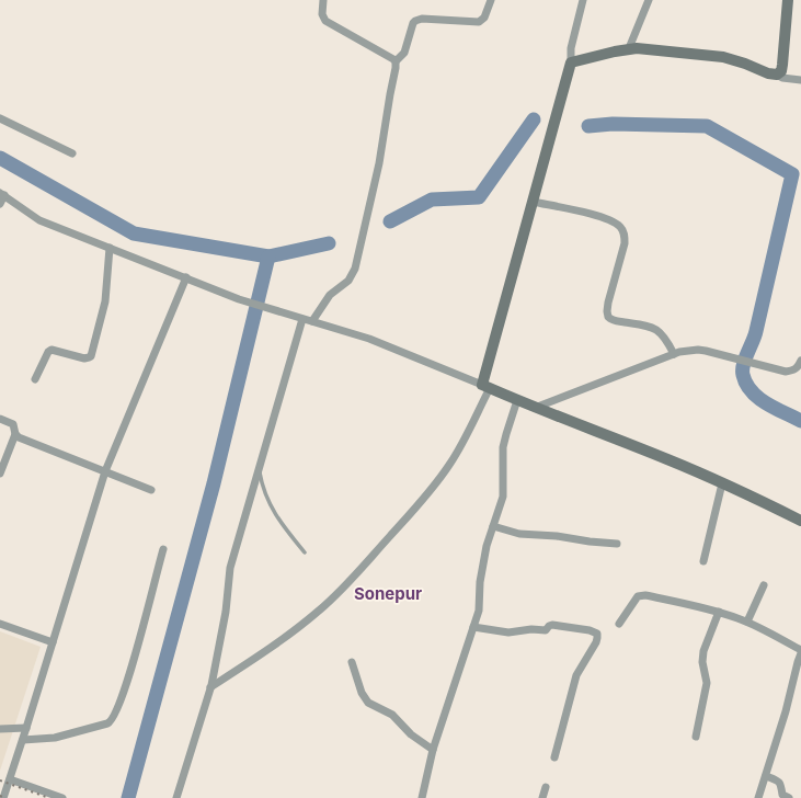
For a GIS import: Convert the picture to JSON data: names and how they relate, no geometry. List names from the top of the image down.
{
  "districts": ["Sonepur"]
}
